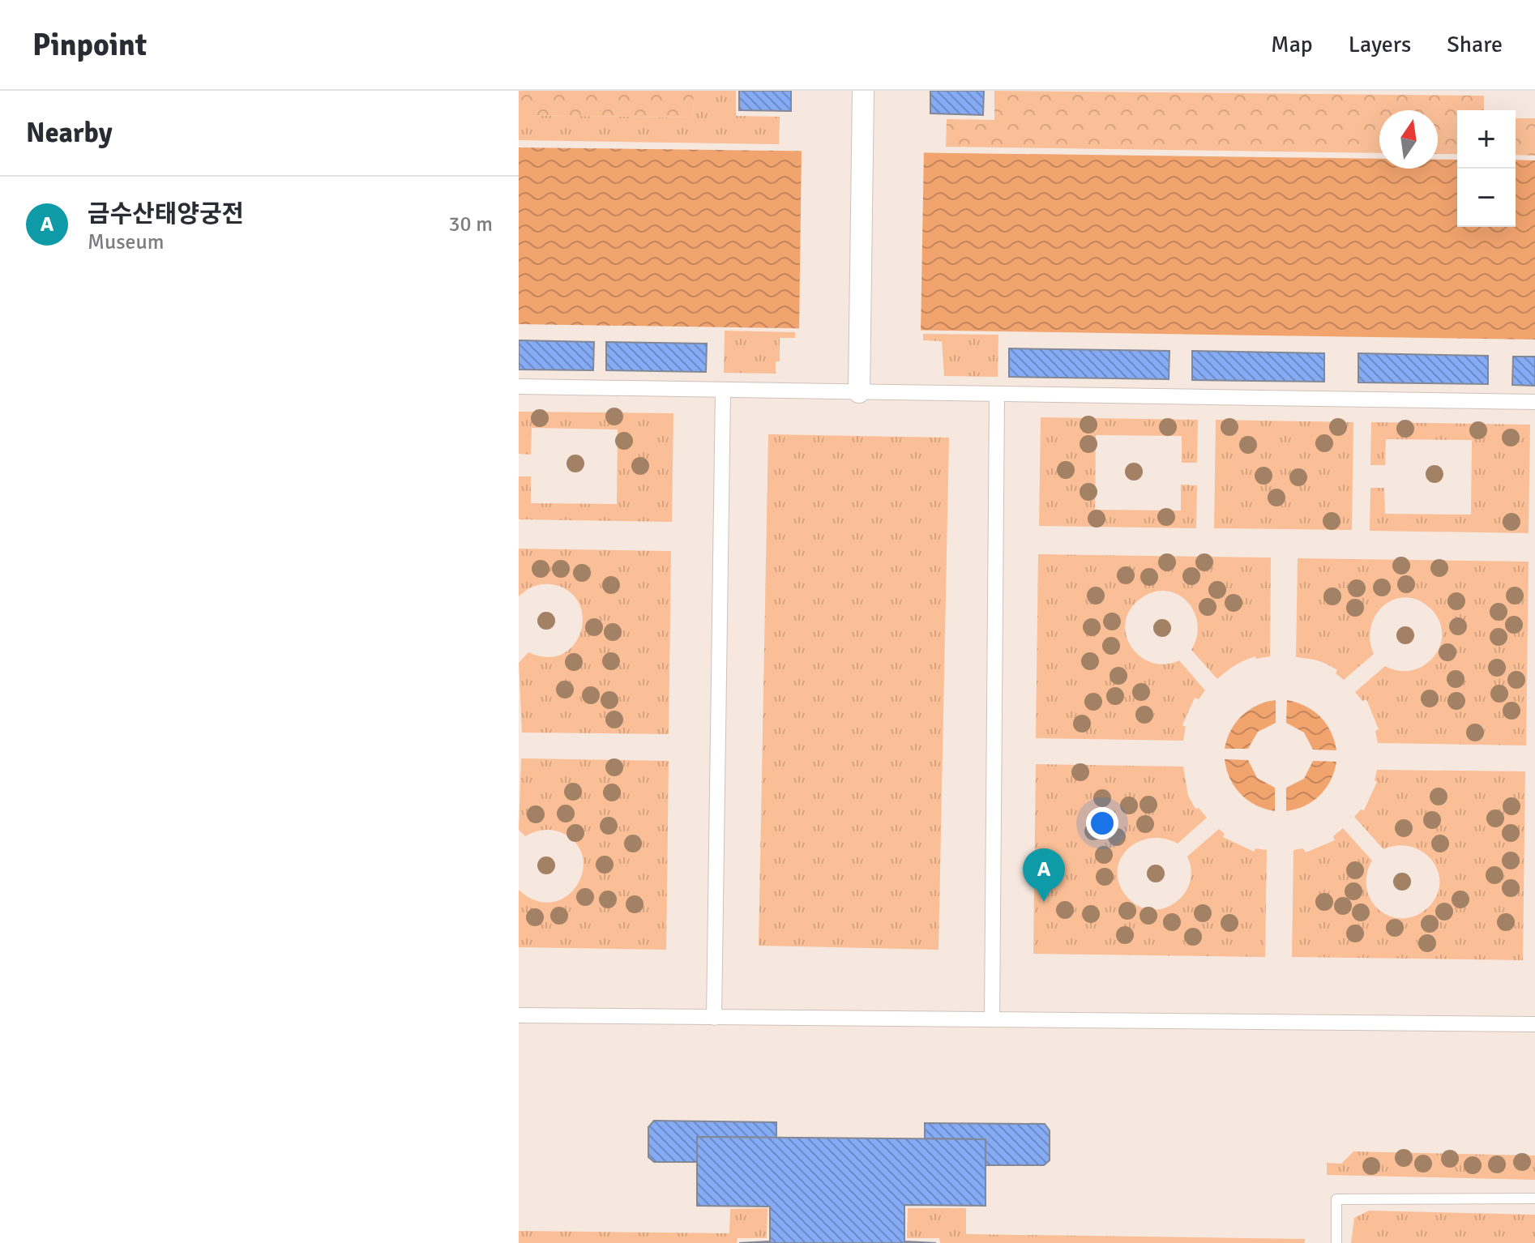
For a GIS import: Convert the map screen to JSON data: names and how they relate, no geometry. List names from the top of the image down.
{
  "north": "top",
  "page": {
    "header": "Pinpoint",
    "nav": ["Map", "Layers", "Share"],
    "heading": "Nearby",
    "map_buttons": ["+", "−"],
    "list": [
      {
        "mark": "A",
        "name": "금수산태양궁전",
        "note": "Museum",
        "value": "30 m"
      }
    ],
    "pins": "A"
  }
}
